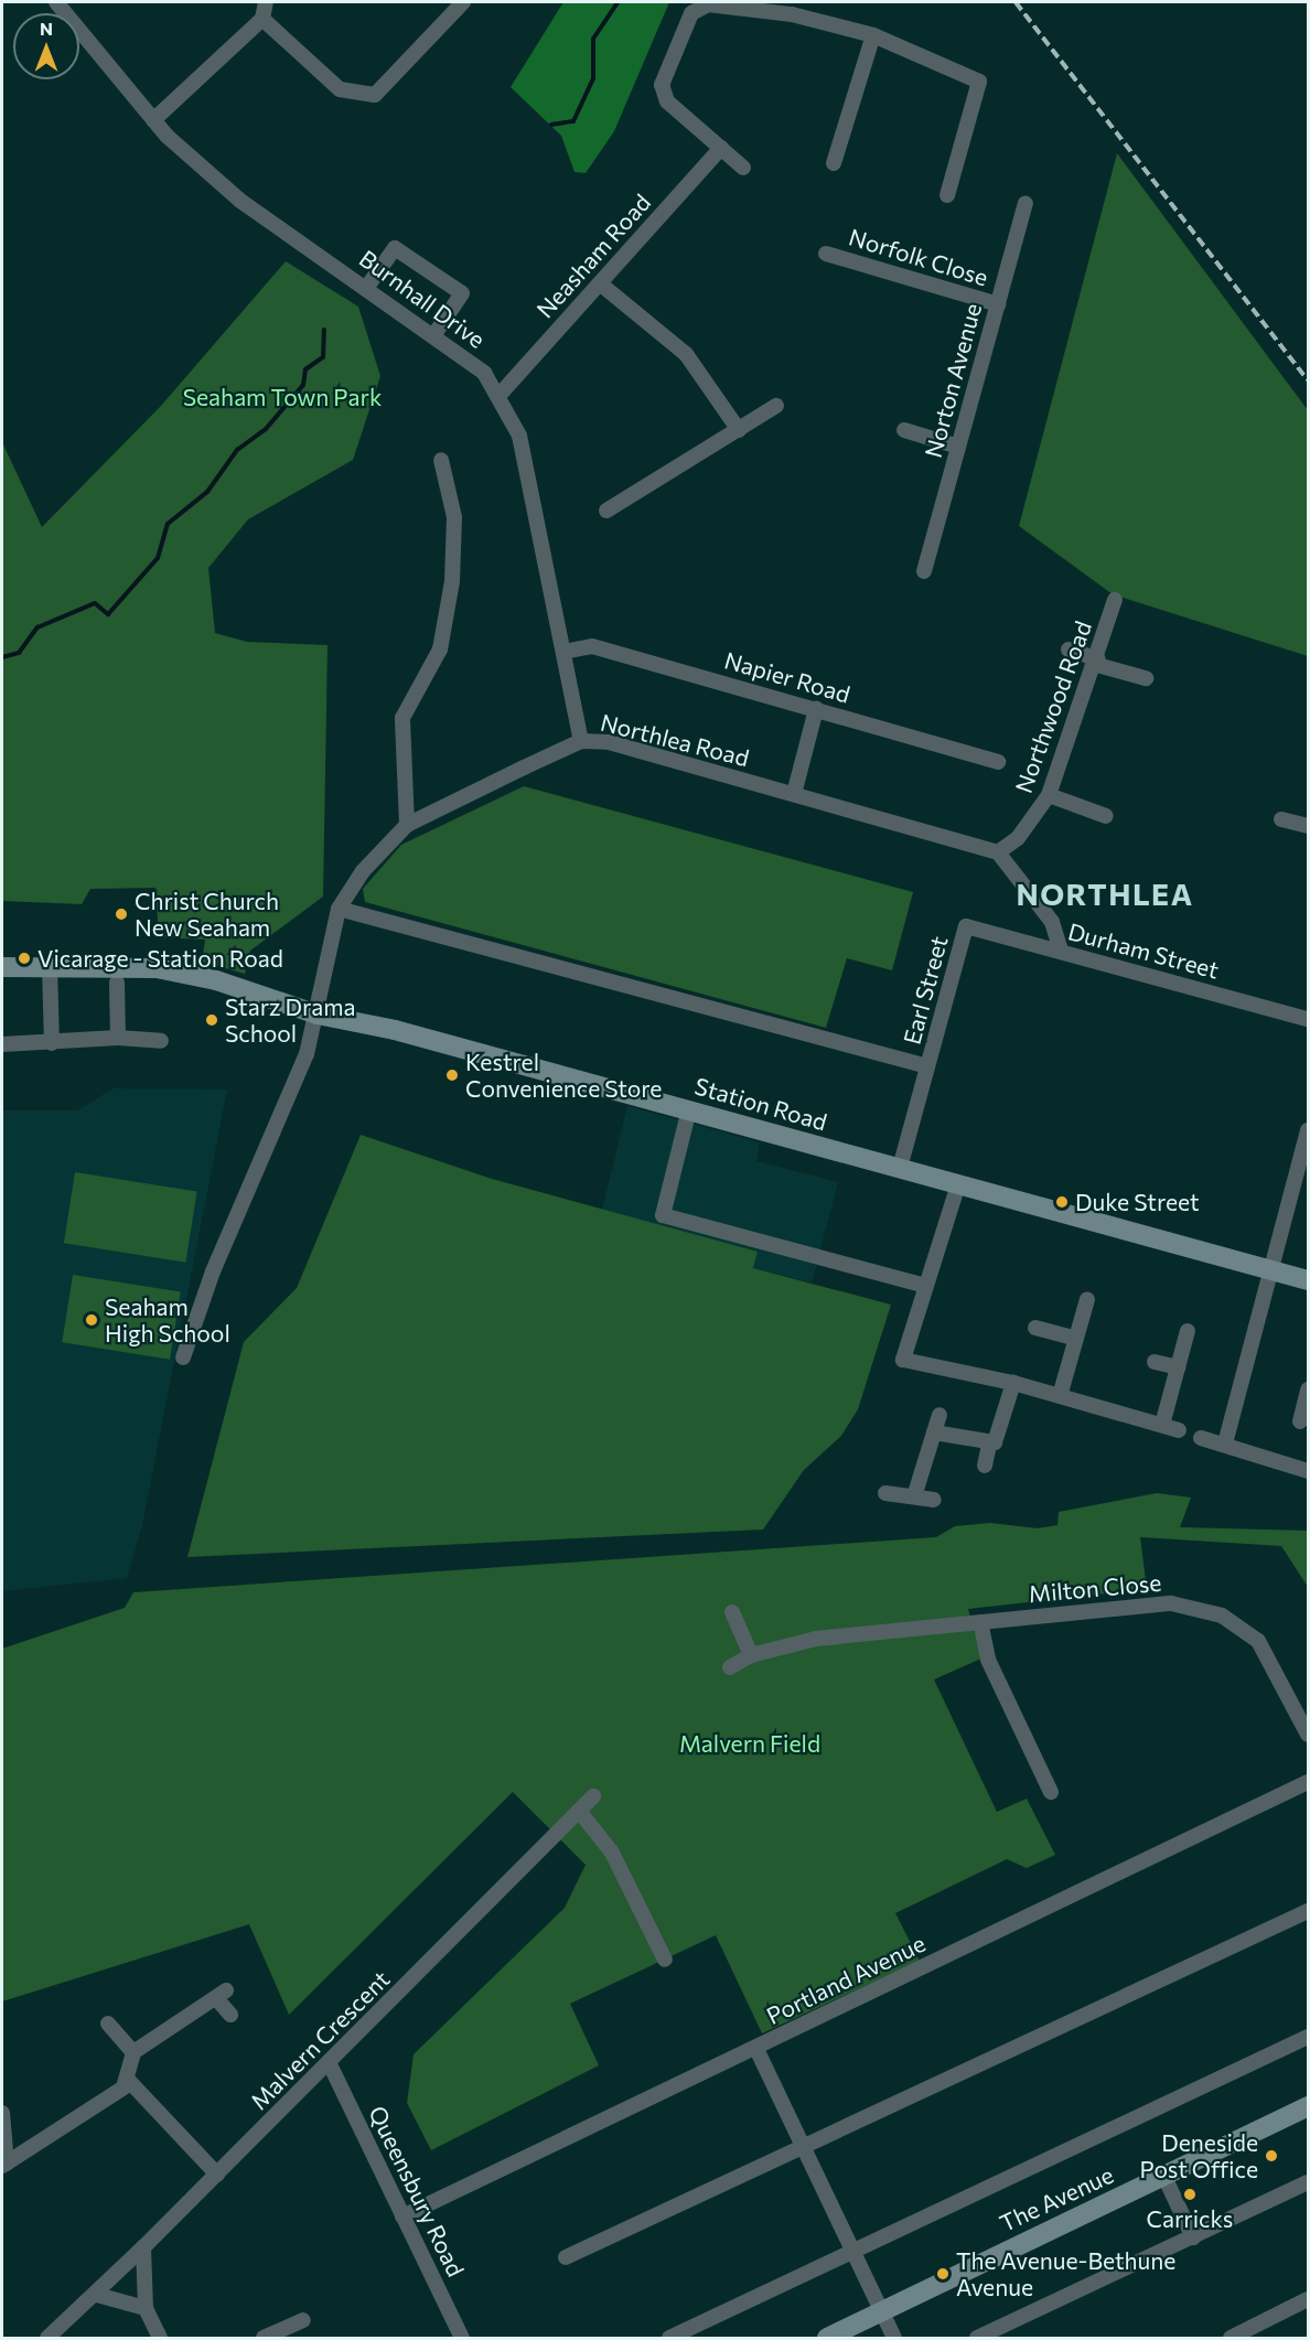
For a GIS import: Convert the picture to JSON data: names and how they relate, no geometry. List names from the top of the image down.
{
  "streets": {
    "main road": ["Station Road", "The Avenue"],
    "street": [
      "Neasham Road",
      "Norfolk Close",
      "Burnhall Drive",
      "Norton Avenue",
      "Napier Road",
      "Northwood Road",
      "Northlea Road",
      "Durham Street",
      "Earl Street",
      "Milton Close",
      "Portland Avenue",
      "Malvern Crescent",
      "Queensbury Road"
    ]
  },
  "crossings": [
    ["Neasham Road", "Burnhall Drive"],
    ["Norfolk Close", "Norton Avenue"],
    ["Burnhall Drive", "Napier Road"],
    ["Burnhall Drive", "Northlea Road"],
    ["Northwood Road", "Northlea Road"],
    ["Northlea Road", "Station Road"],
    ["Durham Street", "Earl Street"],
    ["Earl Street", "Station Road"],
    ["Portland Avenue", "Queensbury Road"],
    ["Malvern Crescent", "Queensbury Road"]
  ],
  "districts": ["NORTHLEA"],
  "parks": ["Seaham Town Park", "Malvern Field"],
  "places": [
    "Christ Church New Seaham",
    "Vicarage - Station Road",
    "Starz Drama School",
    "Kestrel Convenience Store",
    "Duke Street",
    "Seaham High School",
    "Deneside Post Office",
    "Carricks",
    "The Avenue-Bethune Avenue"
  ],
  "north": "top"
}
